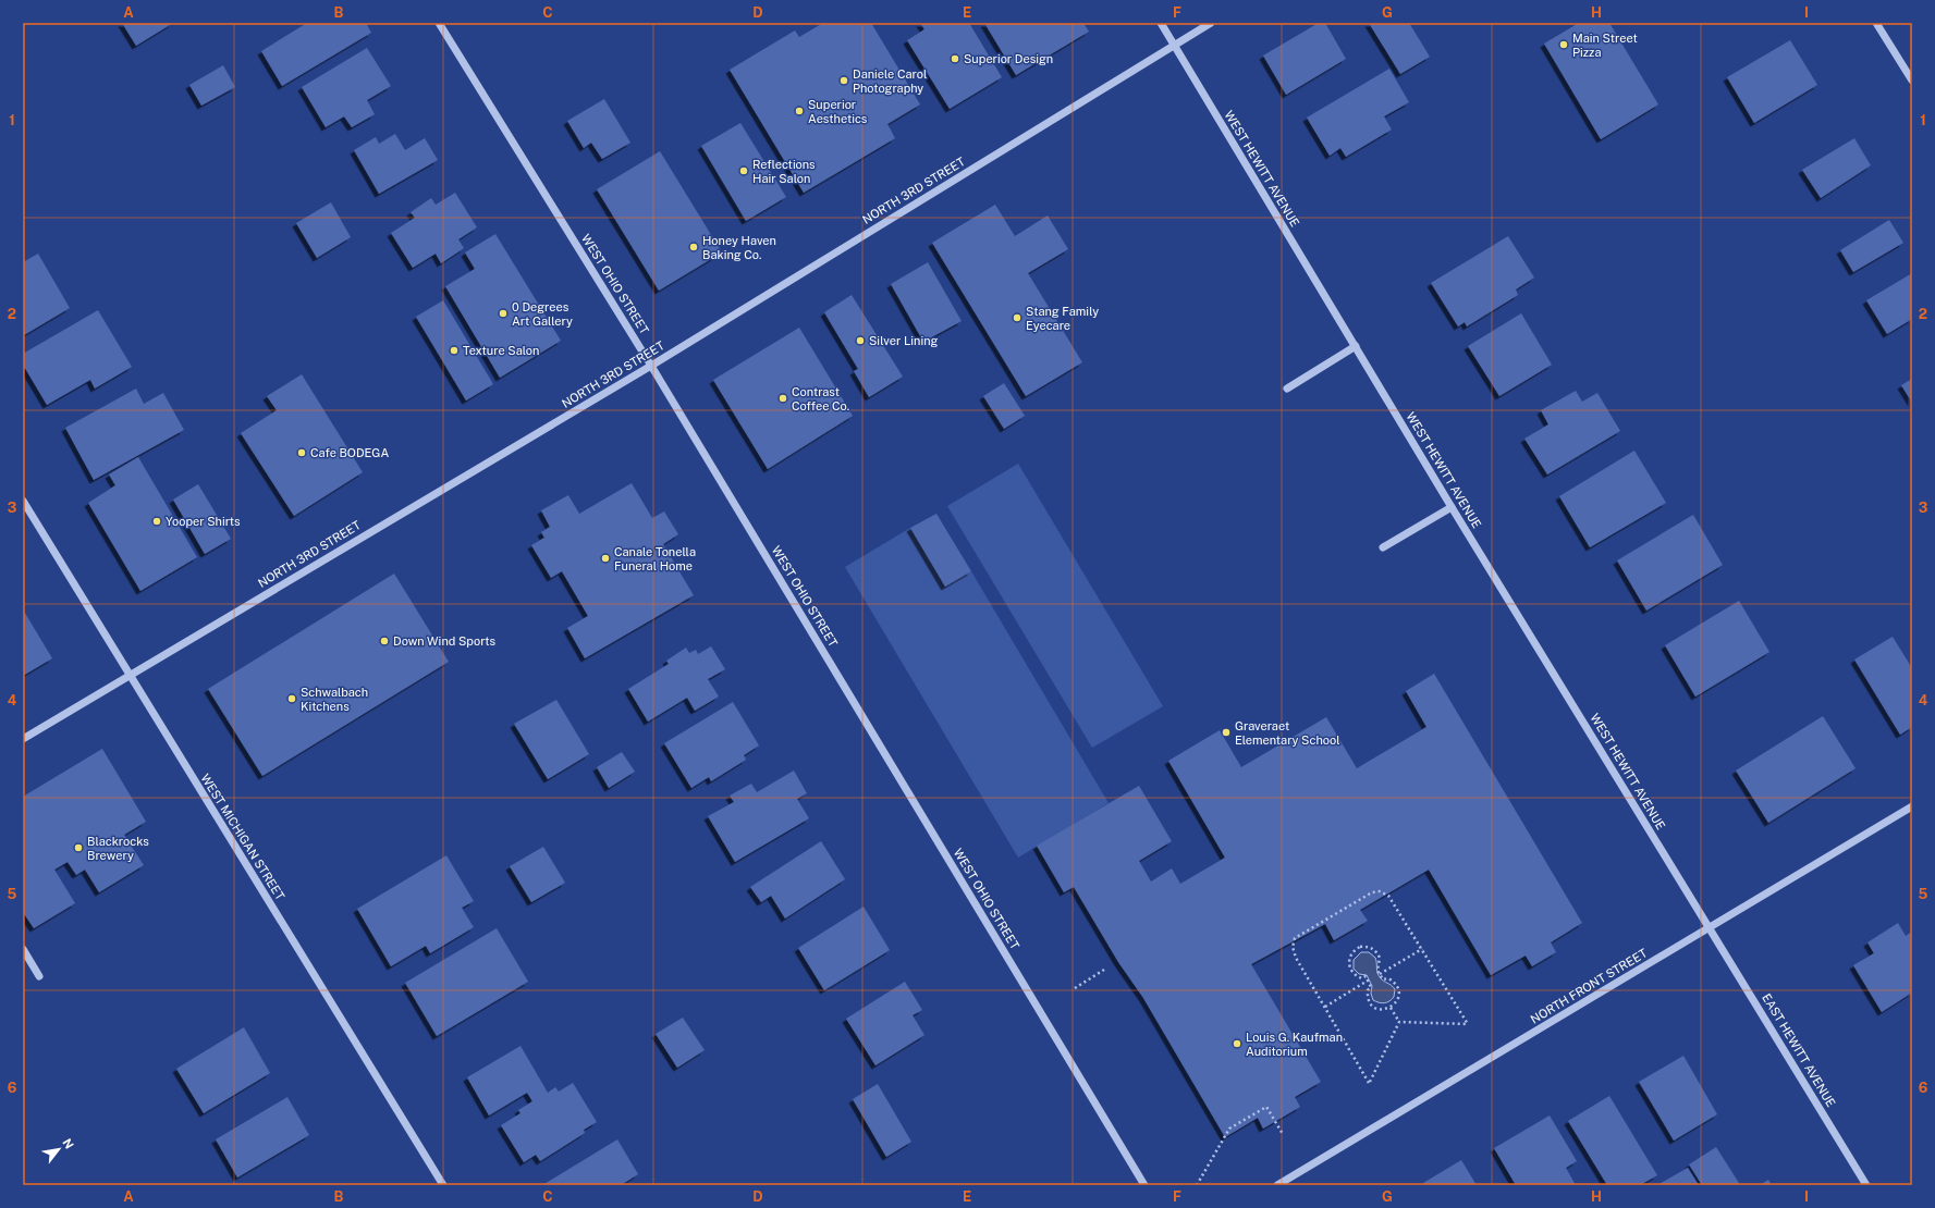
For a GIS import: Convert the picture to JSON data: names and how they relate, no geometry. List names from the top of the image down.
{
  "streets": {
    "street": [
      "WEST HEWITT AVENUE",
      "NORTH 3RD STREET",
      "WEST OHIO STREET",
      "WEST MICHIGAN STREET",
      "NORTH FRONT STREET",
      "EAST HEWITT AVENUE"
    ]
  },
  "crossings": [
    ["WEST HEWITT AVENUE", "NORTH 3RD STREET"],
    ["WEST HEWITT AVENUE", "NORTH FRONT STREET"],
    ["WEST HEWITT AVENUE", "EAST HEWITT AVENUE"],
    ["NORTH 3RD STREET", "WEST OHIO STREET"],
    ["NORTH 3RD STREET", "WEST MICHIGAN STREET"],
    ["NORTH FRONT STREET", "EAST HEWITT AVENUE"]
  ],
  "places": [
    "Main Street Pizza",
    "Superior Design",
    "Daniele Carol Photography",
    "Superior Aesthetics",
    "Reflections Hair Salon",
    "Honey Haven Baking Co.",
    "0 Degrees Art Gallery",
    "Stang Family Eyecare",
    "Silver Lining",
    "Texture Salon",
    "Contrast Coffee Co.",
    "Cafe BODEGA",
    "Yooper Shirts",
    "Canale Tonella Funeral Home",
    "Down Wind Sports",
    "Schwalbach Kitchens",
    "Graveraet Elementary School",
    "Blackrocks Brewery",
    "Louis G. Kaufman Auditorium"
  ],
  "north": "top right",
  "grid": {
    "columns": [
      "A",
      "B",
      "C",
      "D",
      "E",
      "F",
      "G",
      "H",
      "I"
    ],
    "rows": [
      "1",
      "2",
      "3",
      "4",
      "5",
      "6"
    ]
  }
}
